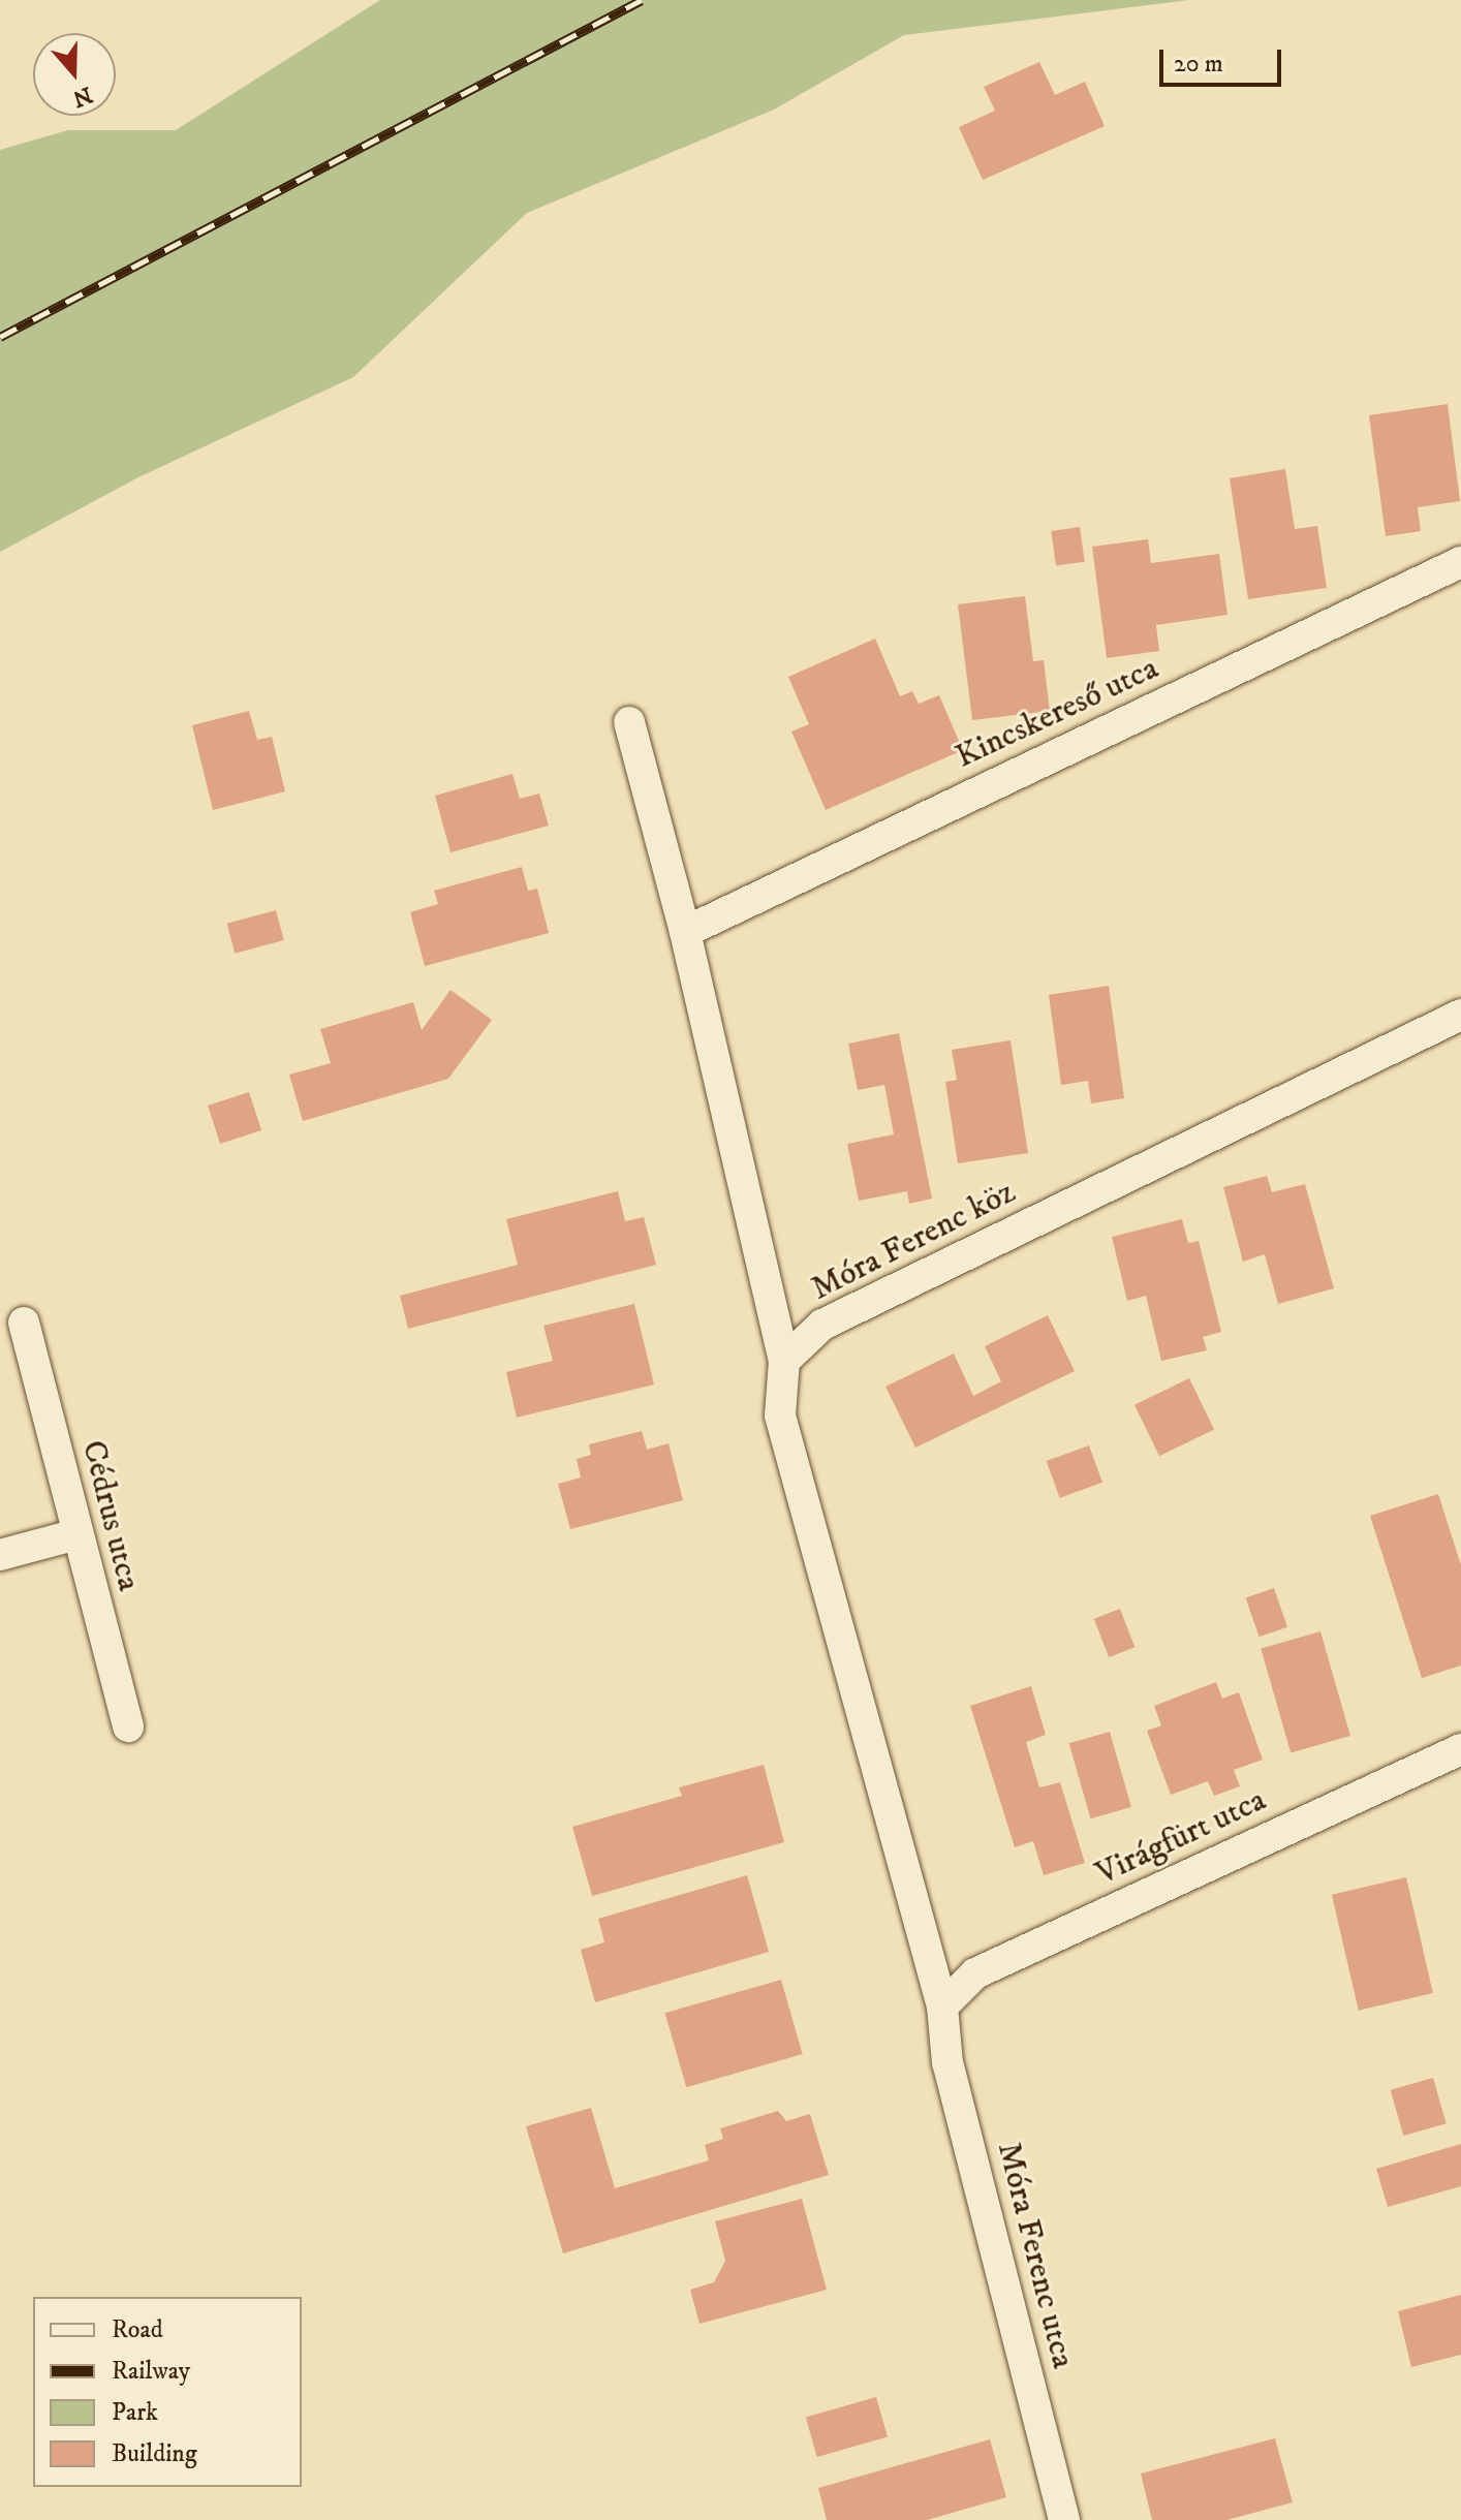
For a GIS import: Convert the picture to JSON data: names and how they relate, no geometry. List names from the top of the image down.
{
  "streets": {
    "street": [
      "Kincskereső utca",
      "Móra Ferenc köz",
      "Cédrus utca",
      "Virágfürt utca",
      "Móra Ferenc utca"
    ]
  },
  "crossings": [
    ["Virágfürt utca", "Móra Ferenc utca"]
  ],
  "legend": [
    "Road",
    "Railway",
    "Park",
    "Building"
  ],
  "scale_bar": "20 m",
  "north": "bottom"
}
